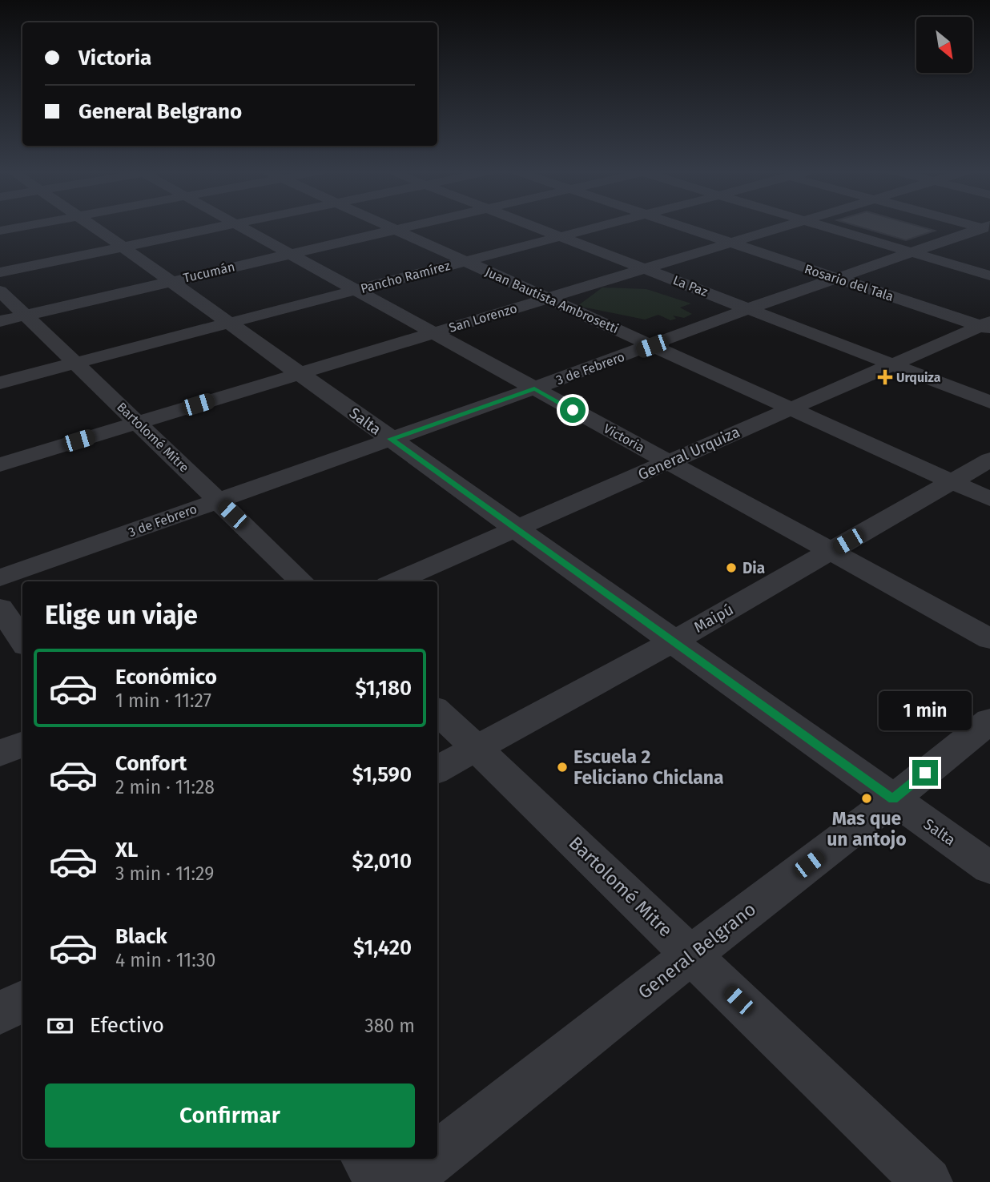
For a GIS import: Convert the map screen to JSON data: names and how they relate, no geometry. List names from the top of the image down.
{
  "streets": {
    "street": [
      "Tucumán",
      "Pancho Ramírez",
      "Rosario del Tala",
      "La Paz",
      "Juan Bautista Ambrosetti",
      "San Lorenzo",
      "3 de Febrero",
      "Salta",
      "Bartolomé Mitre",
      "Victoria",
      "General Urquiza",
      "Maipú",
      "General Belgrano"
    ]
  },
  "crossings": [
    ["Tucumán", "Juan Bautista Ambrosetti"],
    ["Tucumán", "Salta"],
    ["Tucumán", "Bartolomé Mitre"],
    ["Tucumán", "Victoria"],
    ["Pancho Ramírez", "La Paz"],
    ["Pancho Ramírez", "Juan Bautista Ambrosetti"],
    ["Pancho Ramírez", "Salta"],
    ["Pancho Ramírez", "Bartolomé Mitre"],
    ["Pancho Ramírez", "Victoria"],
    ["Rosario del Tala", "San Lorenzo"],
    ["Rosario del Tala", "3 de Febrero"],
    ["Rosario del Tala", "General Urquiza"],
    ["La Paz", "San Lorenzo"],
    ["La Paz", "3 de Febrero"],
    ["La Paz", "General Urquiza"],
    ["Juan Bautista Ambrosetti", "San Lorenzo"],
    ["Juan Bautista Ambrosetti", "3 de Febrero"],
    ["Juan Bautista Ambrosetti", "General Urquiza"],
    ["Juan Bautista Ambrosetti", "Maipú"],
    ["San Lorenzo", "Salta"],
    ["San Lorenzo", "Bartolomé Mitre"],
    ["San Lorenzo", "Victoria"],
    ["3 de Febrero", "Salta"],
    ["3 de Febrero", "Bartolomé Mitre"],
    ["3 de Febrero", "Victoria"],
    ["Salta", "General Urquiza"],
    ["Salta", "Maipú"],
    ["Salta", "General Belgrano"],
    ["Bartolomé Mitre", "Maipú"],
    ["Bartolomé Mitre", "General Belgrano"],
    ["Victoria", "General Urquiza"],
    ["Victoria", "Maipú"]
  ],
  "places": {
    "health": ["Urquiza"],
    "other": ["Dia", "Escuela 2 Feliciano Chiclana", "Mas que un antojo"]
  },
  "north": "bottom right",
  "page": {
    "banner": ["Victoria", "General Belgrano"],
    "heading": "Elige un viaje",
    "list": [
      {
        "name": "Económico",
        "note": "1 min · 11:27",
        "value": "$1,180"
      },
      {
        "name": "Confort",
        "note": "2 min · 11:28",
        "value": "$1,590"
      },
      {
        "name": "XL",
        "note": "3 min · 11:29",
        "value": "$2,010"
      },
      {
        "name": "Black",
        "note": "4 min · 11:30",
        "value": "$1,420"
      }
    ],
    "bubble": "1 min",
    "pay": ["Efectivo", "380 m"],
    "buttons": "Confirmar"
  }
}
